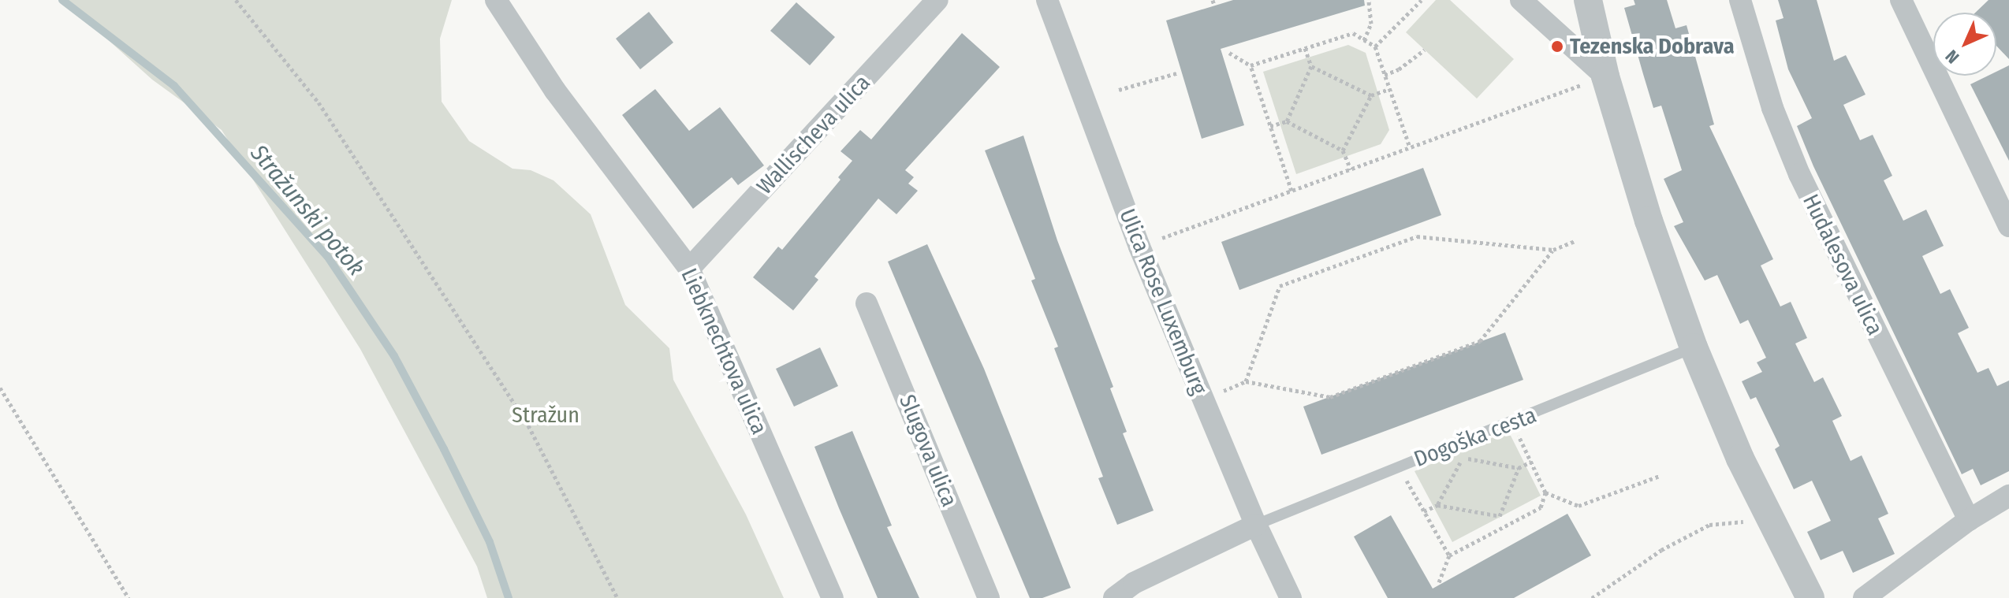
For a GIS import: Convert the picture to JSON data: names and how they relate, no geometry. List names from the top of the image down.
{
  "streets": {
    "street": [
      "Wallischeva ulica",
      "Hudalesova ulica",
      "Ulica Rose Luxemburg",
      "Liebknechtova ulica",
      "Slugova ulica"
    ],
    "lane": ["Dogoška cesta"]
  },
  "crossings": [
    ["Wallischeva ulica", "Liebknechtova ulica"],
    ["Ulica Rose Luxemburg", "Dogoška cesta"]
  ],
  "water": ["Stražunski potok"],
  "parks": ["Stražun"],
  "places": ["Tezenska Dobrava"],
  "north": "bottom left"
}
